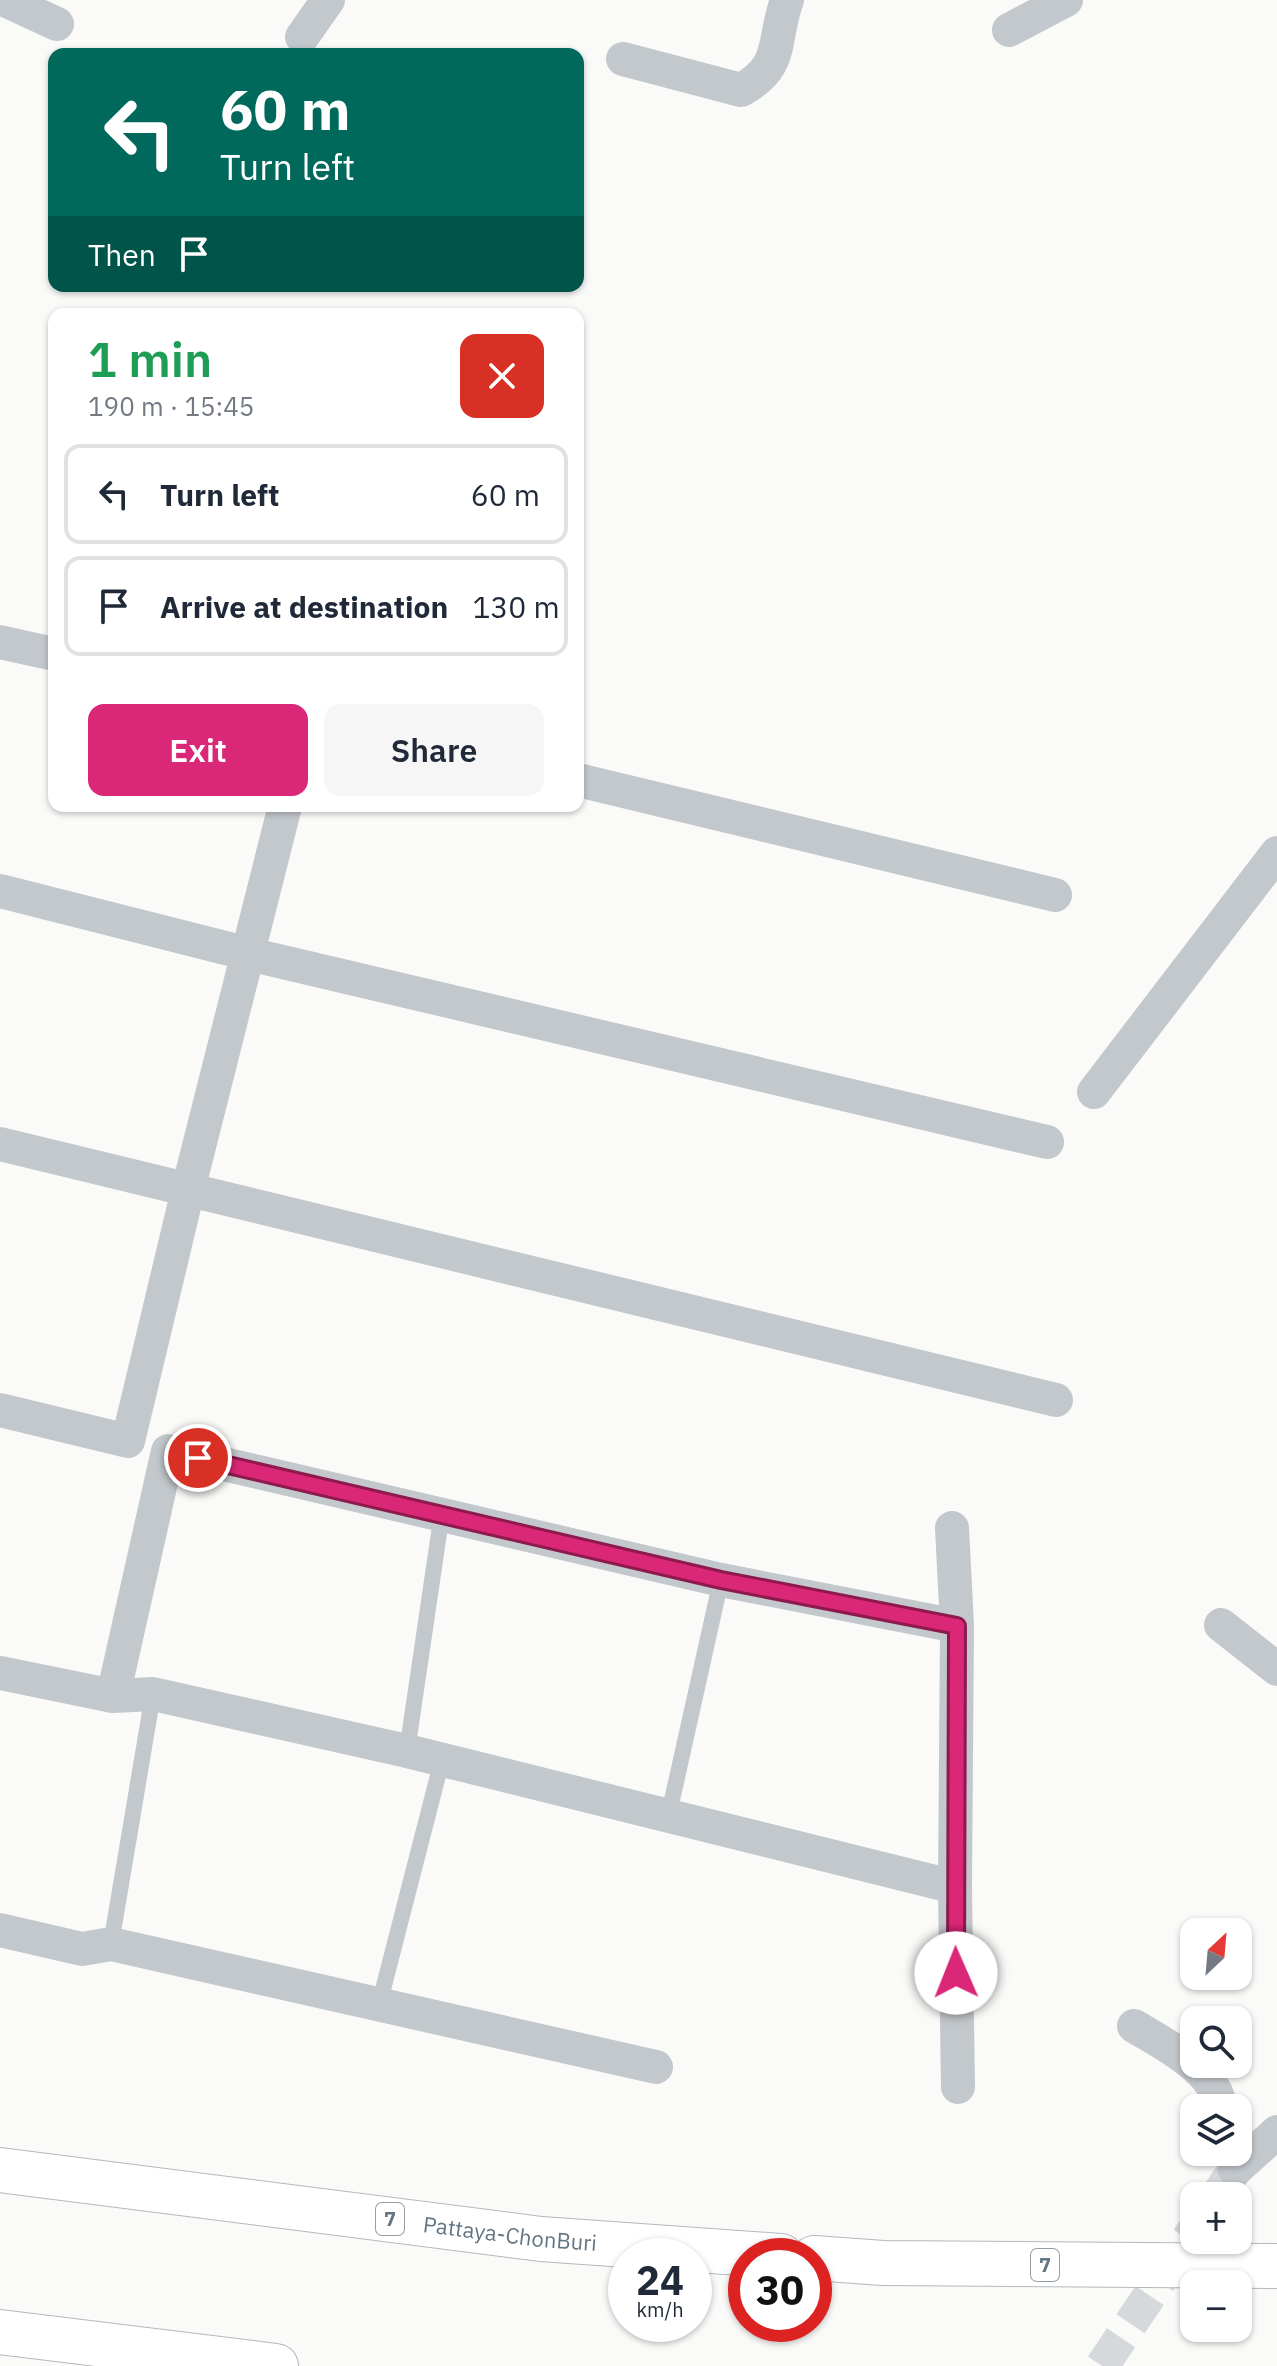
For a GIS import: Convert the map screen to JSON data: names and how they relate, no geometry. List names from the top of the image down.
{
  "streets": {
    "highway": ["7", "Pattaya-ChonBuri"]
  },
  "north": "top right",
  "page": {
    "turn": ["60 m", "Turn left"],
    "then": "Then",
    "heading": ["1 min", "190 m · 15:45"],
    "list": [
      {
        "name": "Turn left",
        "value": "60 m"
      },
      {
        "name": "Arrive at destination",
        "value": "130 m"
      }
    ],
    "buttons": ["Exit", "Share"],
    "map_buttons": ["+", "−"],
    "speed": "24 km/h",
    "limit": "30"
  }
}
